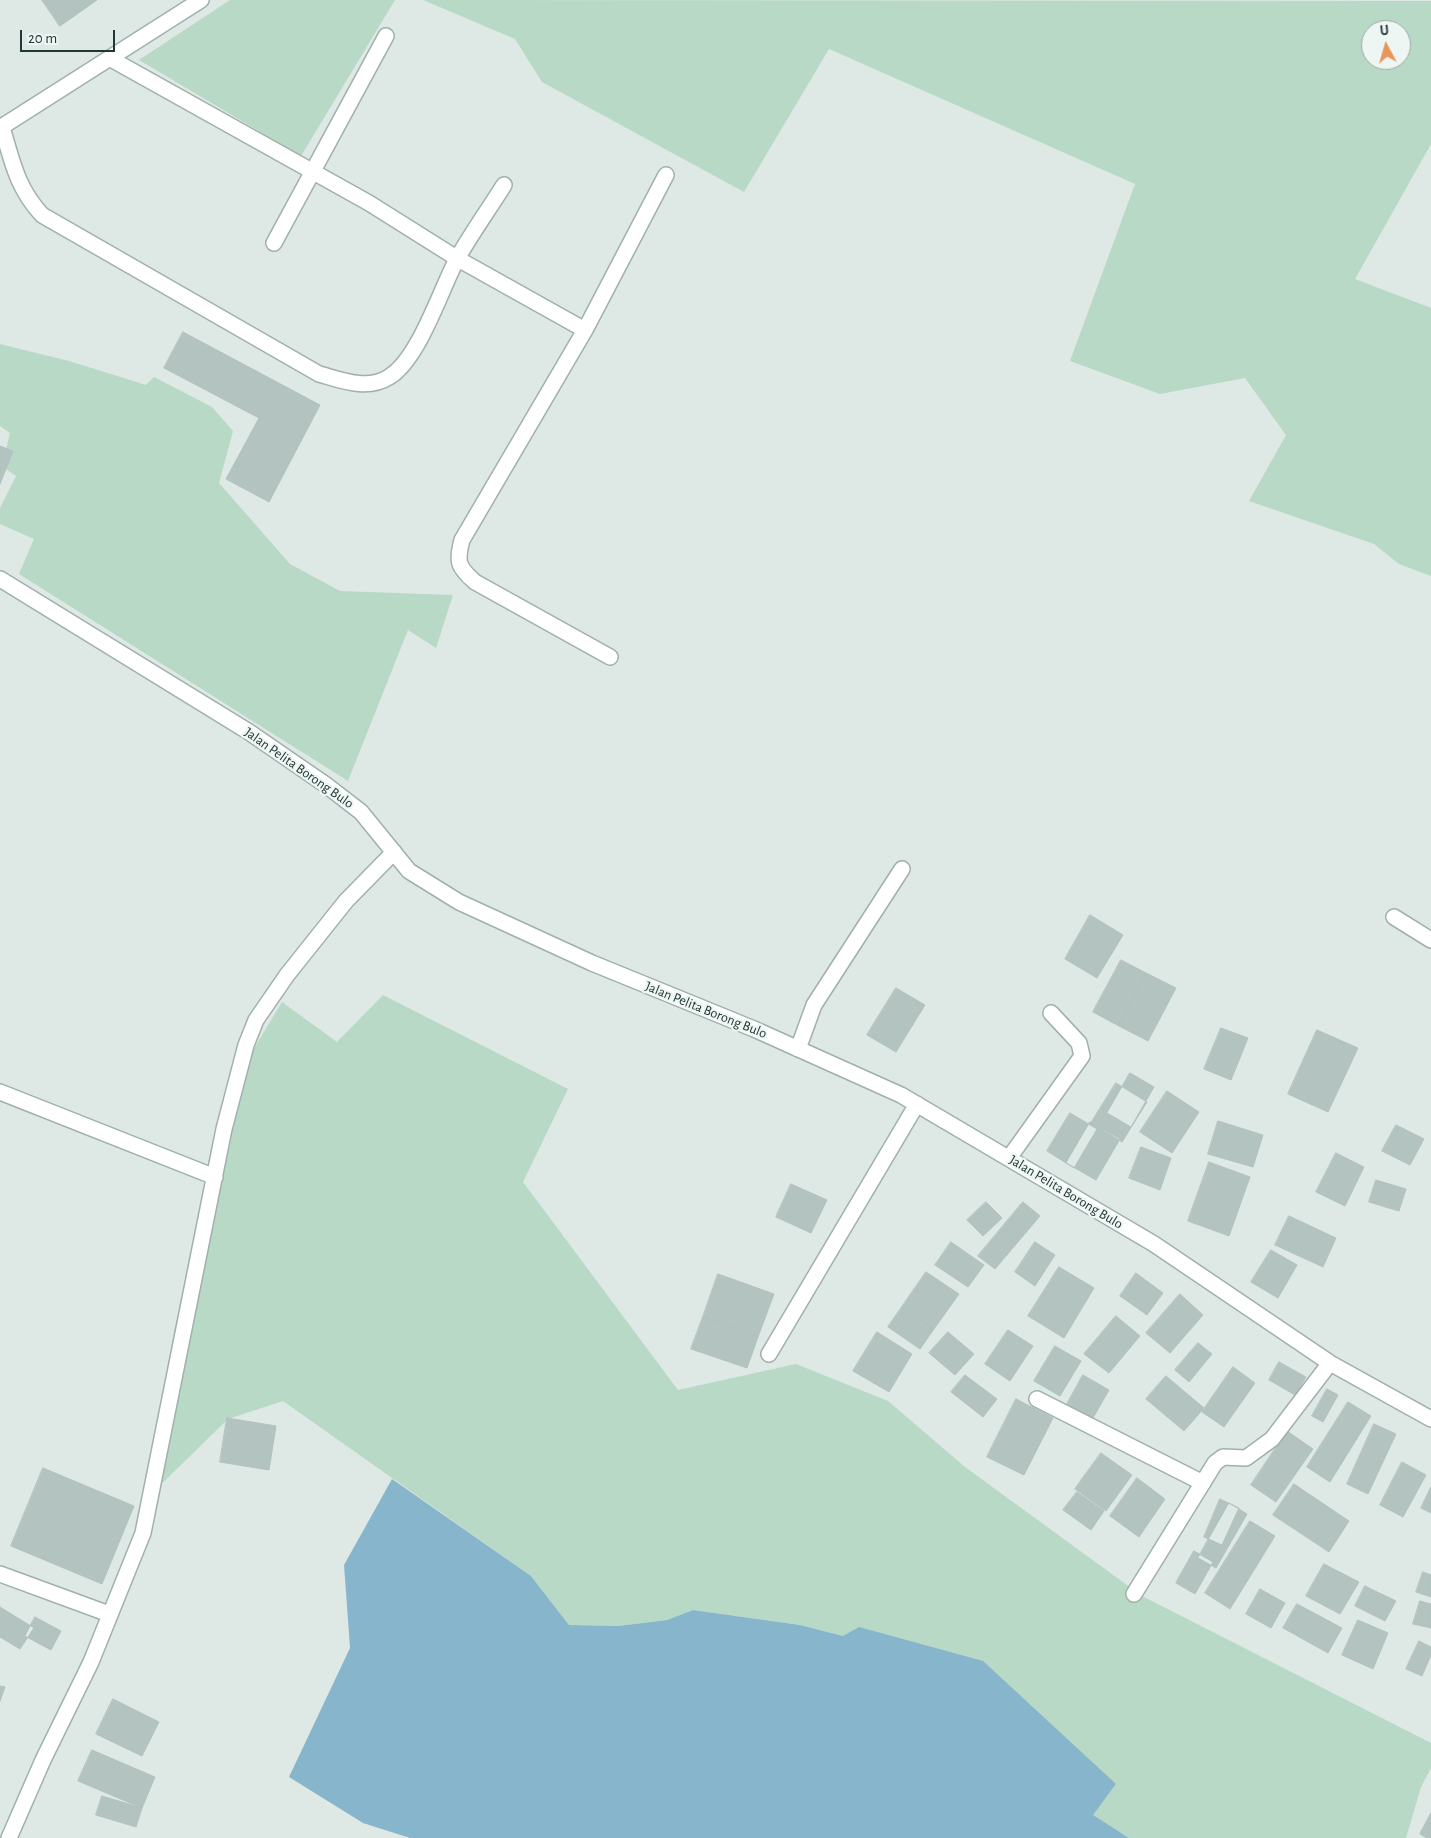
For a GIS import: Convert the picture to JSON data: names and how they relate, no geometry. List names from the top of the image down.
{
  "streets": {
    "street": ["Jalan Pelita Borong Bulo"]
  },
  "scale_bar": "20 m",
  "north": "top"
}
